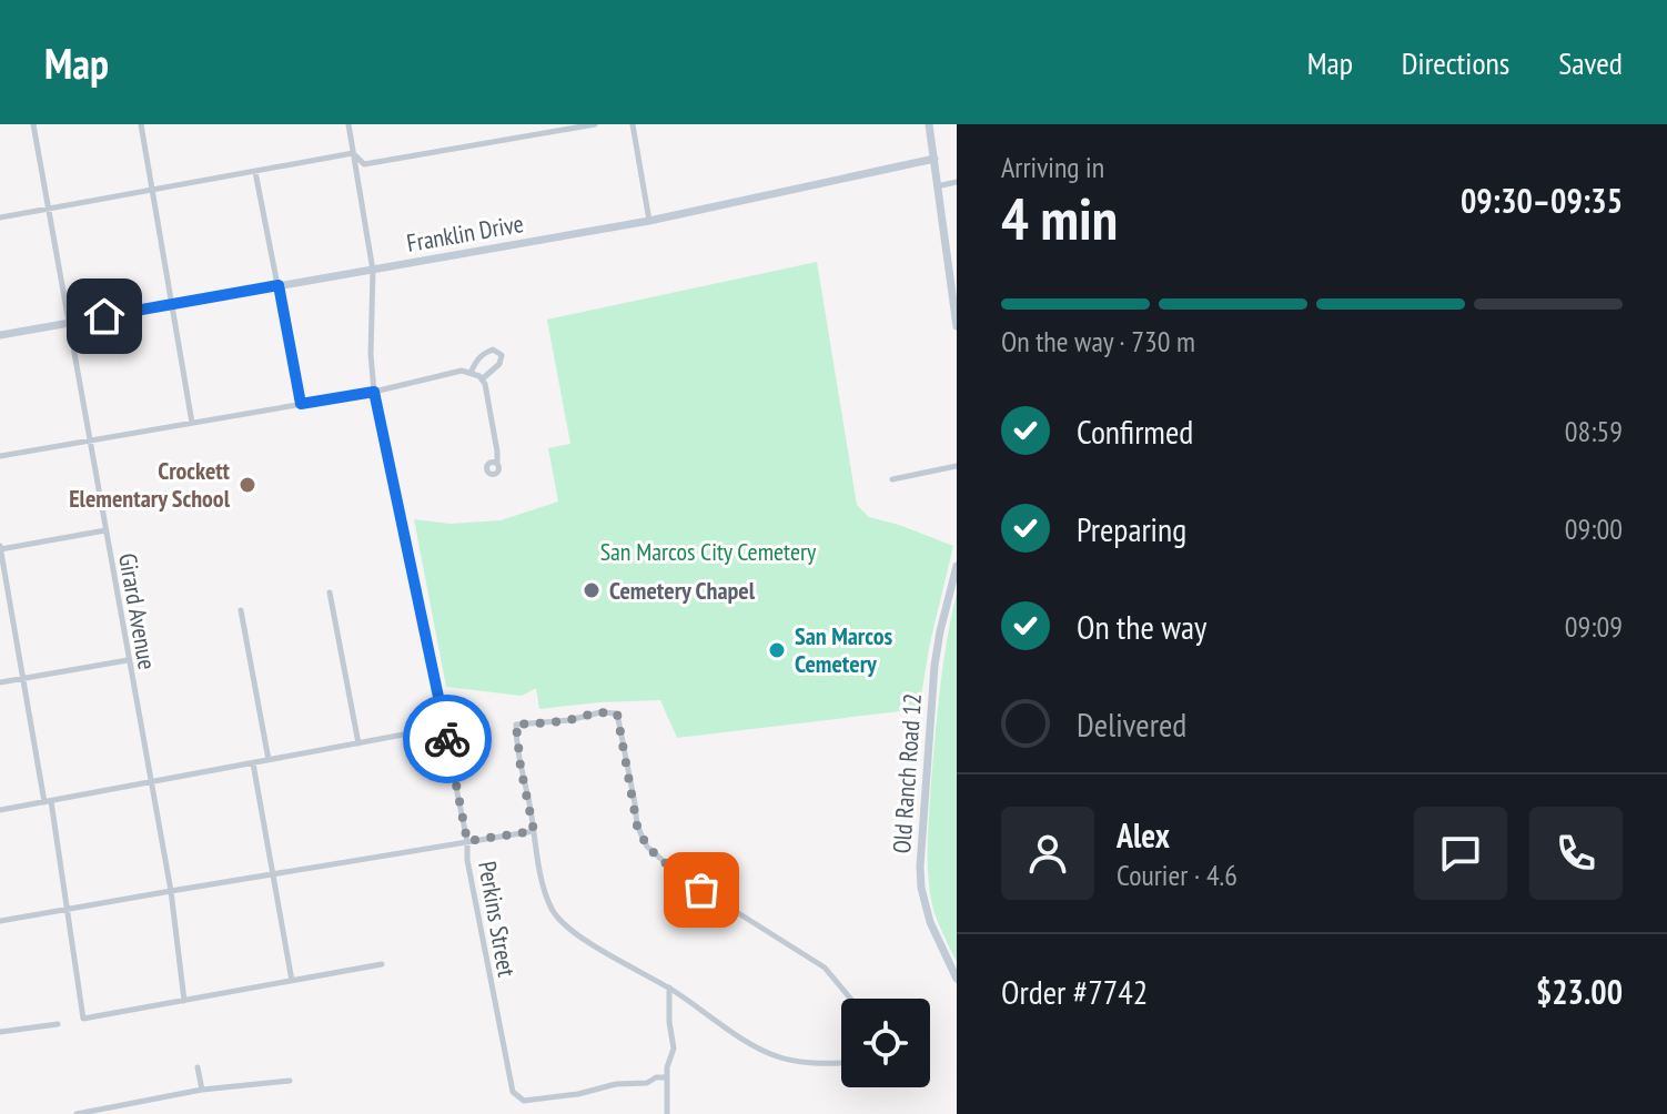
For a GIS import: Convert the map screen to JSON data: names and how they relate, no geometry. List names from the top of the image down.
{
  "streets": {
    "street": [
      "Franklin Drive",
      "Girard Avenue",
      "Old Ranch Road 12",
      "Perkins Street"
    ]
  },
  "crossings": [
    ["Franklin Drive", "Girard Avenue"],
    ["Franklin Drive", "Perkins Street"]
  ],
  "parks": ["San Marcos City Cemetery"],
  "places": ["Crockett Elementary School", "Cemetery Chapel", "San Marcos Cemetery"],
  "page": {
    "header": "Map",
    "nav": ["Map", "Directions", "Saved"],
    "heading": ["4 min", "Arriving in", "09:30–09:35"],
    "panel": [
      "Alex",
      "Courier · 4.6",
      "Order #7742",
      "$23.00"
    ],
    "bar": "On the way · 730 m",
    "list": [
      ["Confirmed", "08:59"],
      ["Preparing", "09:00"],
      ["On the way", "09:09"],
      "Delivered"
    ]
  }
}
